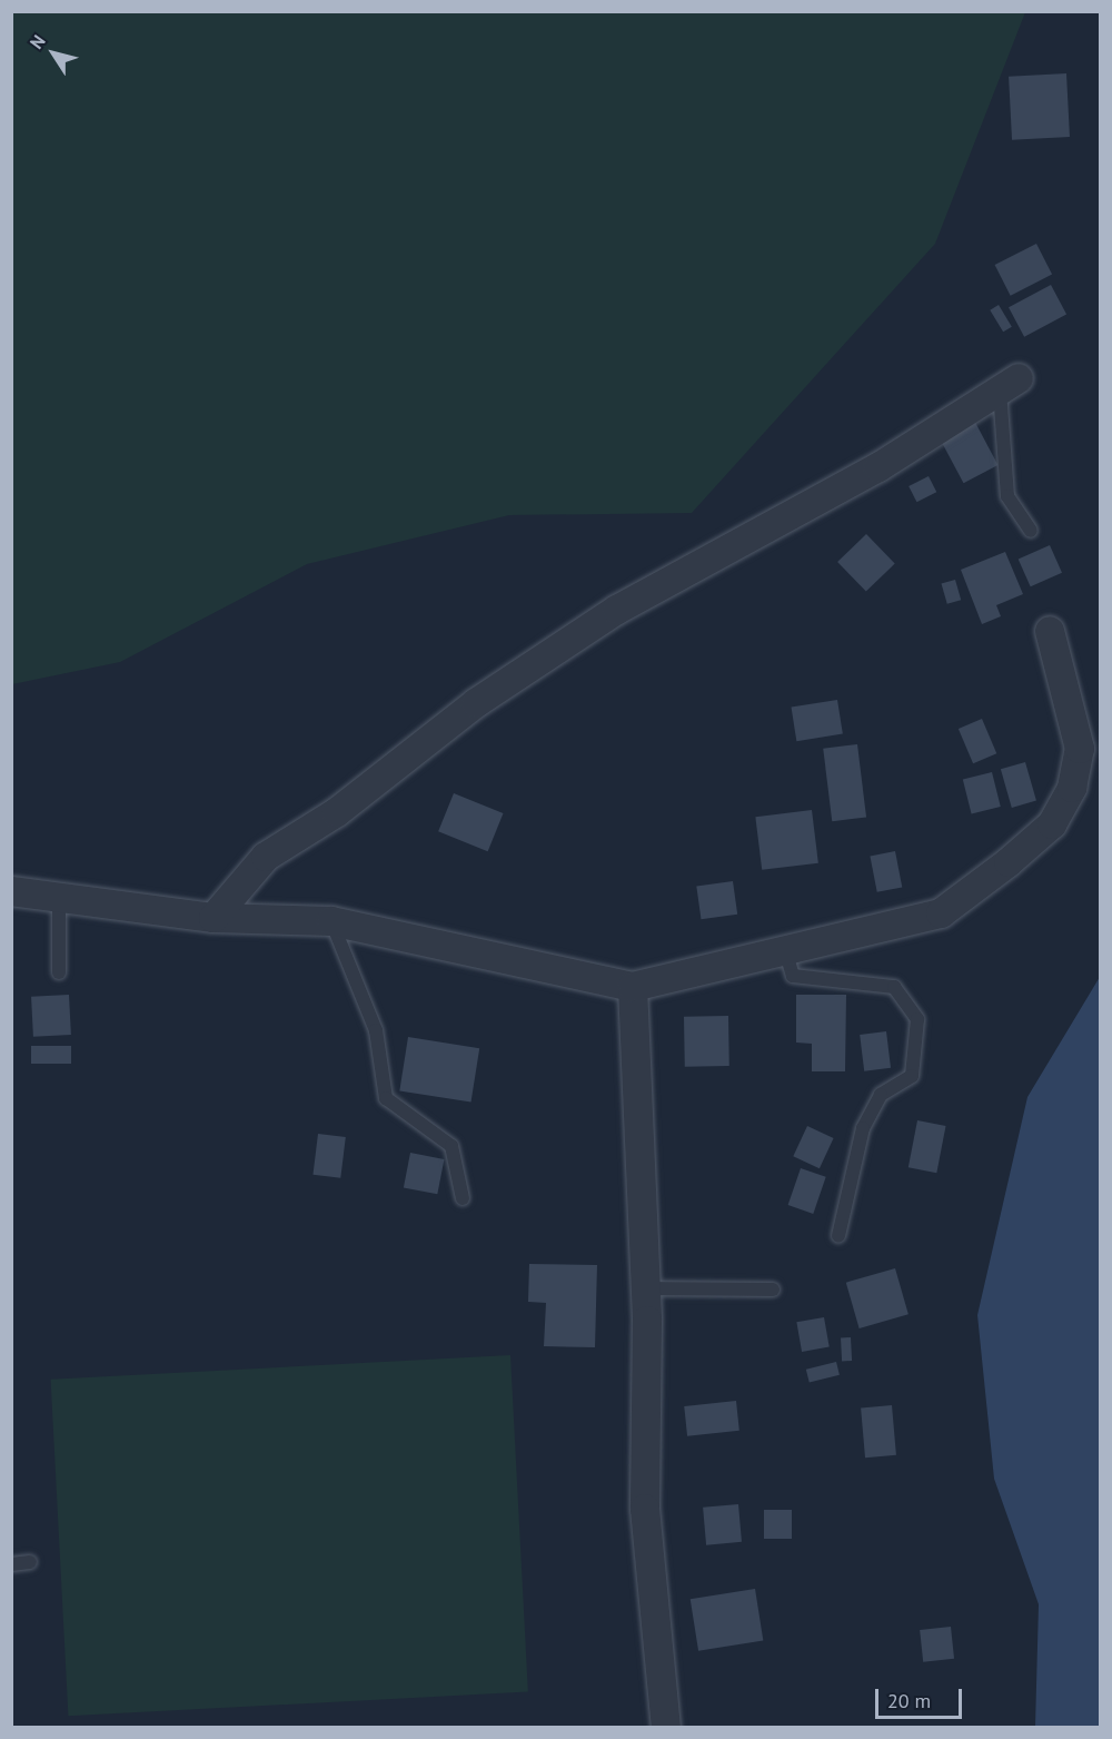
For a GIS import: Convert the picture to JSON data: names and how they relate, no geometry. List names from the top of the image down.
{
  "scale_bar": "20 m",
  "north": "top left"
}
